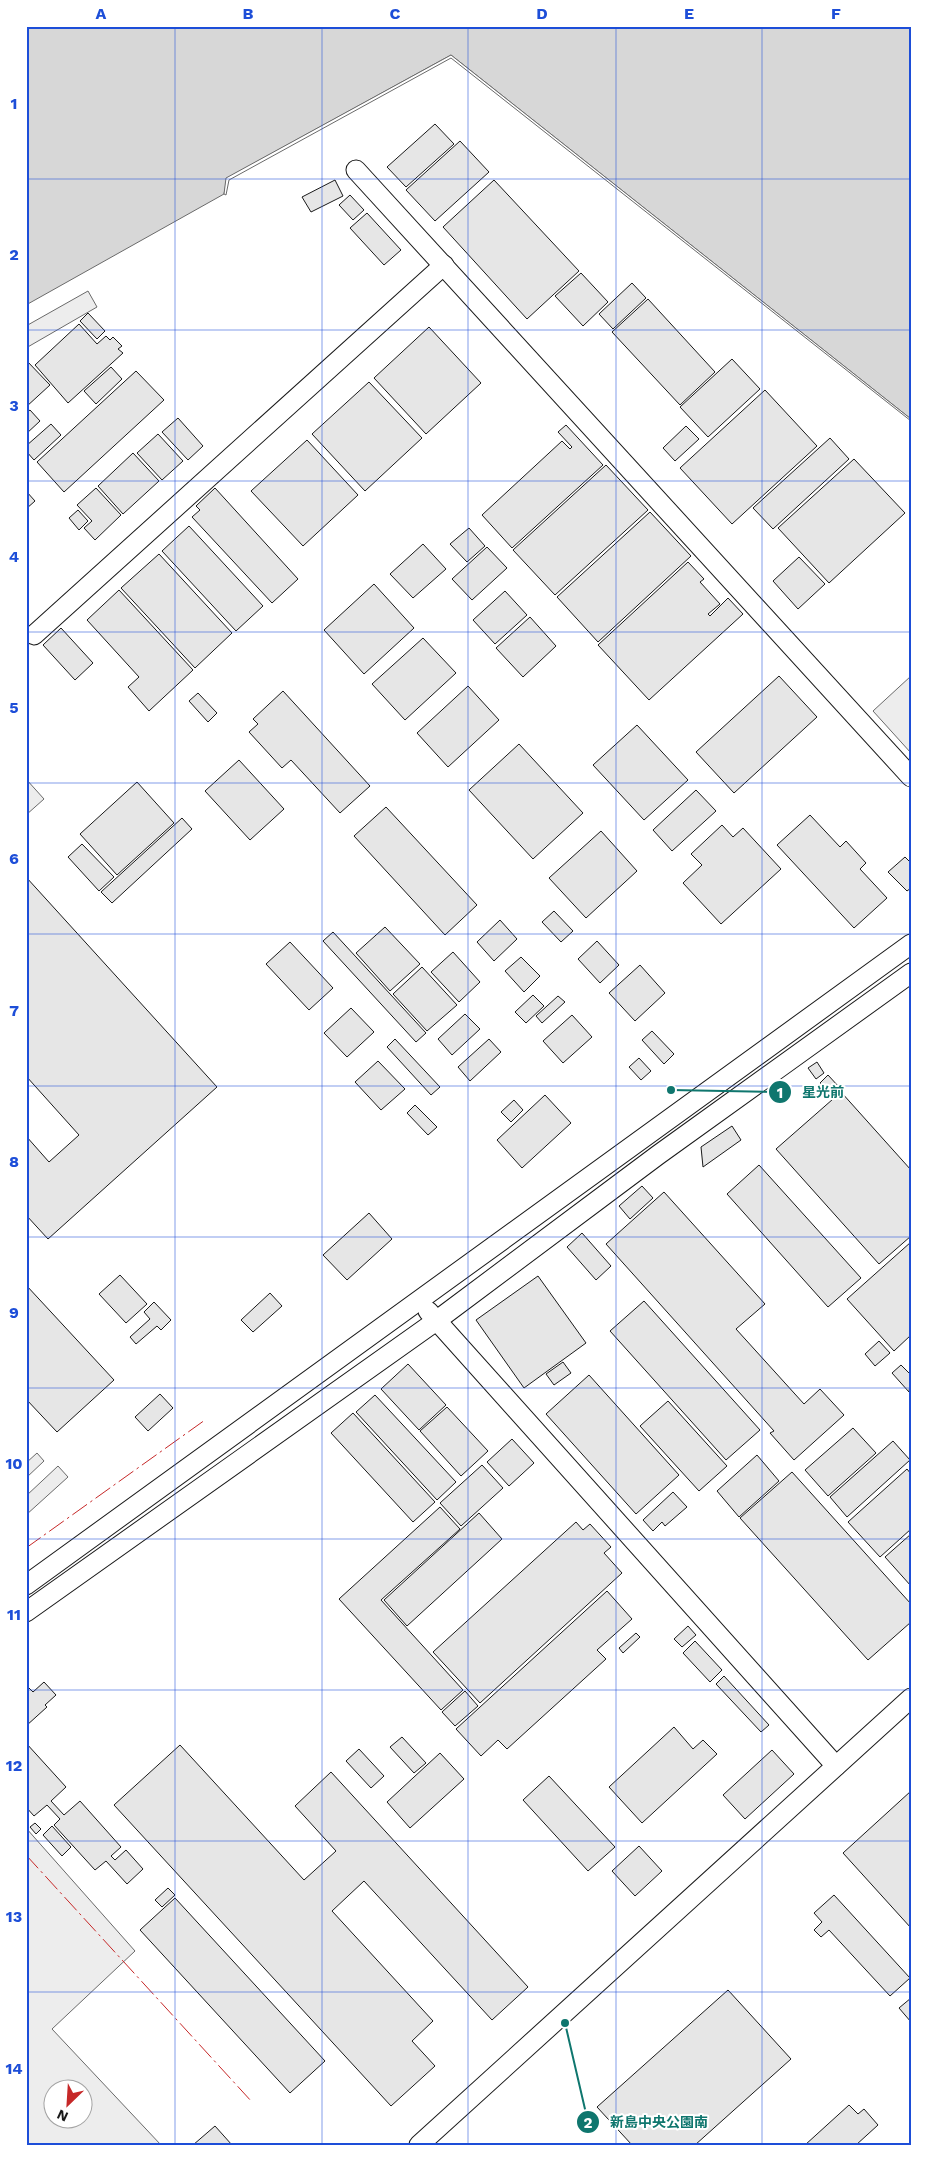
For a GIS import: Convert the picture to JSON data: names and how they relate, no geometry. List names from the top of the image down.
{
  "places": ["星光前", "新島中央公園南"],
  "north": "bottom left",
  "grid": {
    "columns": [
      "A",
      "B",
      "C",
      "D",
      "E",
      "F"
    ],
    "rows": [
      "1",
      "2",
      "3",
      "4",
      "5",
      "6",
      "7",
      "8",
      "9",
      "10",
      "11",
      "12",
      "13",
      "14"
    ]
  }
}
